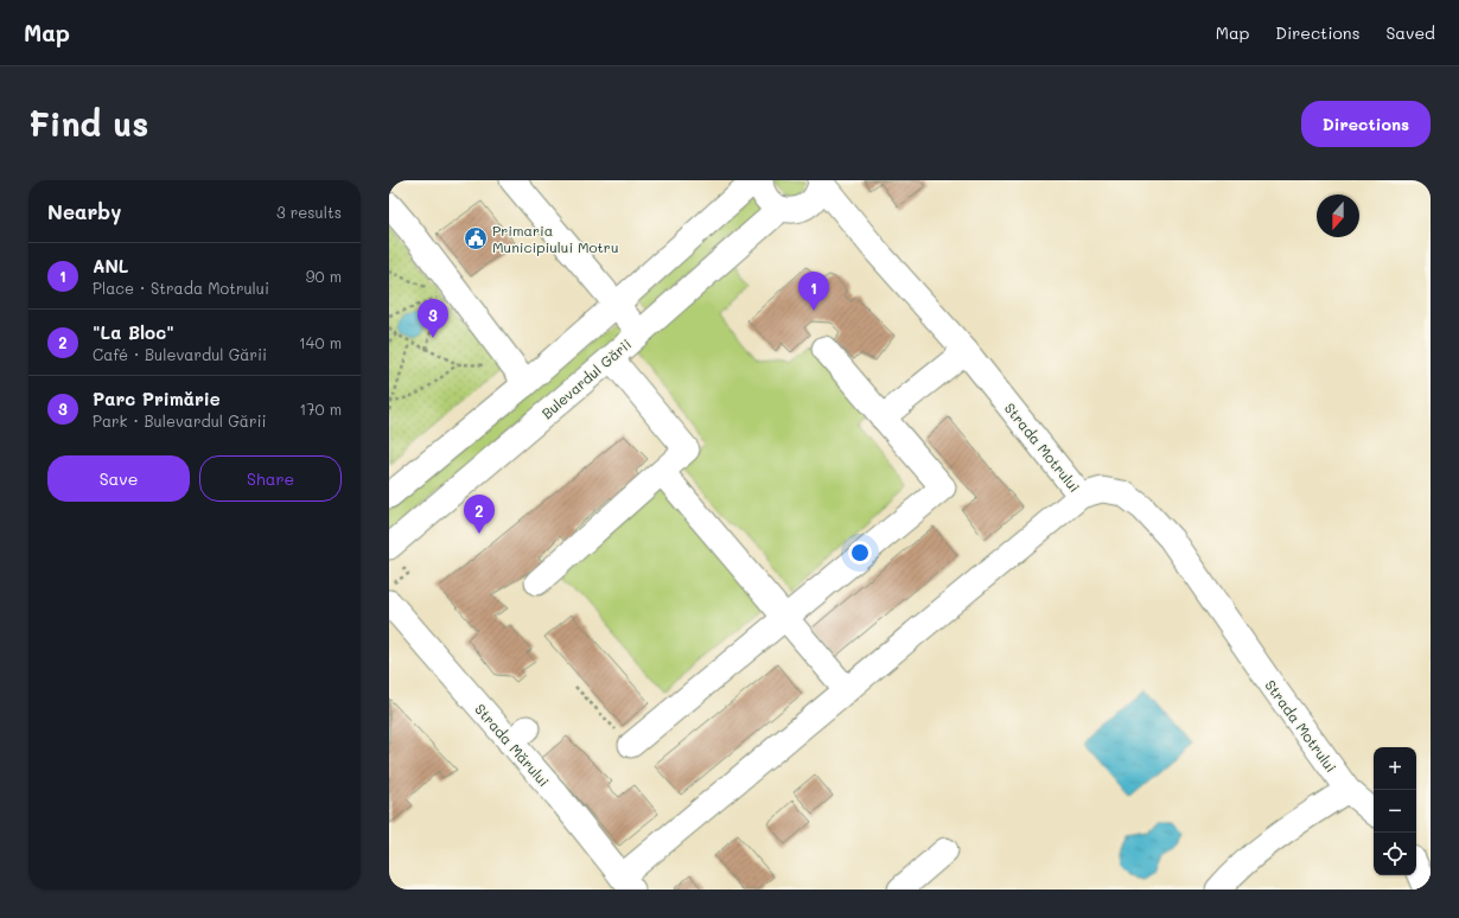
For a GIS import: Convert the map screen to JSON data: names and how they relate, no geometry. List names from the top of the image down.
{
  "streets": {
    "street": ["Bulevardul Gării", "Strada Motrului", "Strada Mărului"]
  },
  "places": {
    "public building": ["Primaria Municipiului Motru"]
  },
  "north": "bottom",
  "page": {
    "header": "Map",
    "nav": ["Map", "Directions", "Saved"],
    "buttons": [
      "Directions",
      ["Save", "Share"]
    ],
    "title": "Find us",
    "heading": ["Nearby", "3 results"],
    "list": [
      {
        "mark": "1",
        "name": "ANL",
        "note": "Place · Strada Motrului",
        "value": "90 m"
      },
      {
        "mark": "2",
        "name": "\"La Bloc\"",
        "note": "Café · Bulevardul Gării",
        "value": "140 m"
      },
      {
        "mark": "3",
        "name": "Parc Primărie",
        "note": "Park · Bulevardul Gării",
        "value": "170 m"
      }
    ],
    "pins": ["1", "3", "2"],
    "map_buttons": ["+", "−"]
  }
}
